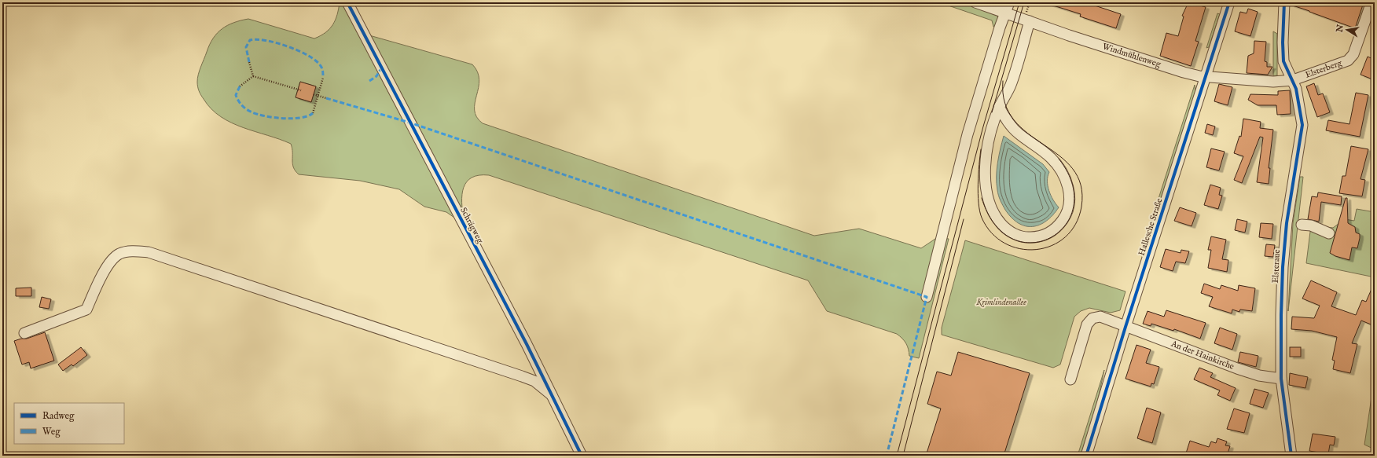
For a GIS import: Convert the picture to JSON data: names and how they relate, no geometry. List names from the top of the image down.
{
  "streets": {
    "street": [
      "Windmühlenweg",
      "Elsterberg",
      "Schrägweg",
      "Hallesche Straße",
      "Elsteraue",
      "An der Hainkirche"
    ]
  },
  "crossings": [
    ["Windmühlenweg", "Elsterberg"],
    ["Windmühlenweg", "Hallesche Straße"],
    ["Windmühlenweg", "Elsteraue"],
    ["Elsterberg", "Elsteraue"],
    ["Hallesche Straße", "An der Hainkirche"],
    ["Elsteraue", "An der Hainkirche"]
  ],
  "parks": ["Krimlindenallee"],
  "legend": ["Radweg", "Weg"],
  "north": "left"
}
